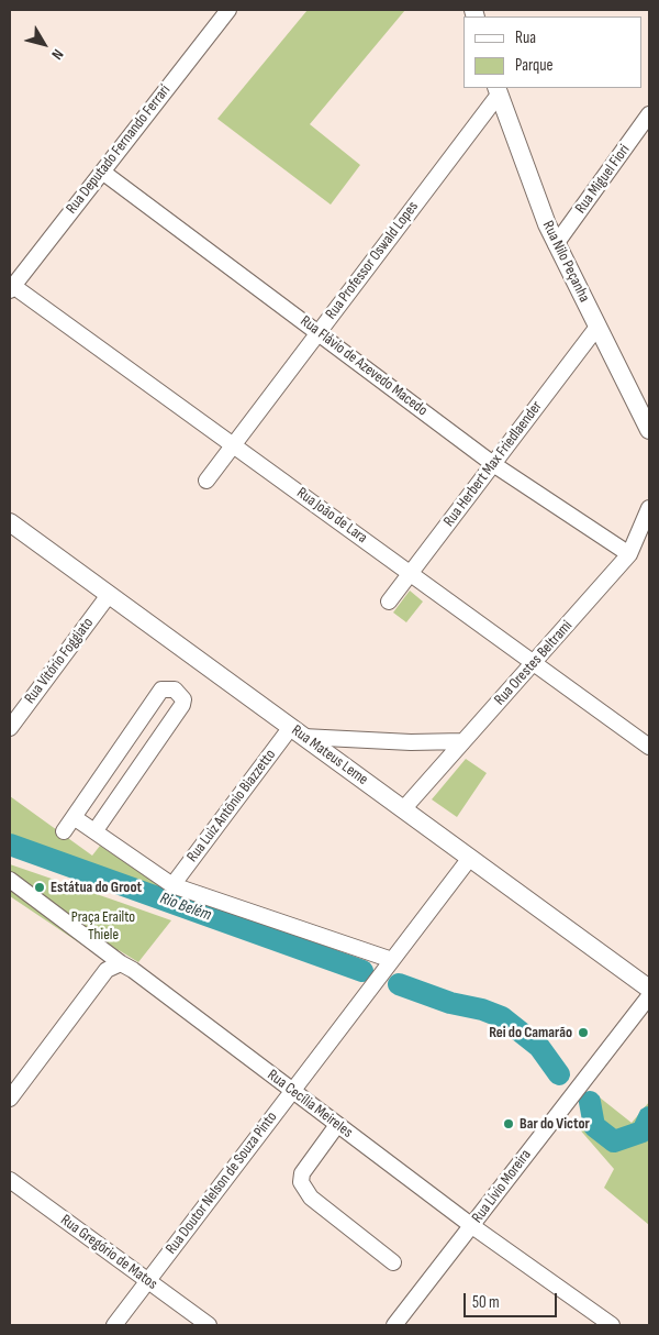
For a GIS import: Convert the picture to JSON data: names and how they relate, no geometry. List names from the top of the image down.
{
  "streets": {
    "main road": ["Rua Nilo Peçanha", "Rua Mateus Leme"],
    "street": [
      "Rua Deputado Fernando Ferrari",
      "Rua Miguel Fiori",
      "Rua Professor Oswald Lopes",
      "Rua Flávio de Azevedo Macedo",
      "Rua Herbert Max Friedlaender",
      "Rua João de Lara",
      "Rua Vitório Foggiato",
      "Rua Orestes Beltrami",
      "Rua Luiz Antônio Biazzetto",
      "Rua Cecília Meireles",
      "Rua Doutor Nelson de Souza Pinto",
      "Rua Lívio Moreira",
      "Rua Gregório de Matos"
    ]
  },
  "crossings": [
    ["Rua Deputado Fernando Ferrari", "Rua Flávio de Azevedo Macedo"],
    ["Rua Deputado Fernando Ferrari", "Rua João de Lara"],
    ["Rua Miguel Fiori", "Rua Nilo Peçanha"],
    ["Rua Professor Oswald Lopes", "Rua Nilo Peçanha"],
    ["Rua Professor Oswald Lopes", "Rua Flávio de Azevedo Macedo"],
    ["Rua Professor Oswald Lopes", "Rua João de Lara"],
    ["Rua Nilo Peçanha", "Rua Herbert Max Friedlaender"],
    ["Rua Flávio de Azevedo Macedo", "Rua Herbert Max Friedlaender"],
    ["Rua Flávio de Azevedo Macedo", "Rua Orestes Beltrami"],
    ["Rua Herbert Max Friedlaender", "Rua João de Lara"],
    ["Rua João de Lara", "Rua Orestes Beltrami"],
    ["Rua Vitório Foggiato", "Rua Mateus Leme"],
    ["Rua Orestes Beltrami", "Rua Mateus Leme"],
    ["Rua Mateus Leme", "Rua Luiz Antônio Biazzetto"],
    ["Rua Mateus Leme", "Rua Doutor Nelson de Souza Pinto"],
    ["Rua Cecília Meireles", "Rua Doutor Nelson de Souza Pinto"],
    ["Rua Cecília Meireles", "Rua Lívio Moreira"],
    ["Rua Doutor Nelson de Souza Pinto", "Rua Gregório de Matos"]
  ],
  "water": ["Rio Belém"],
  "parks": ["Praça Erailto Thiele"],
  "places": ["Estátua do Groot", "Rei do Camarão", "Bar do Victor"],
  "legend": ["Rua", "Parque"],
  "scale_bar": "50 m",
  "north": "bottom right"
}
